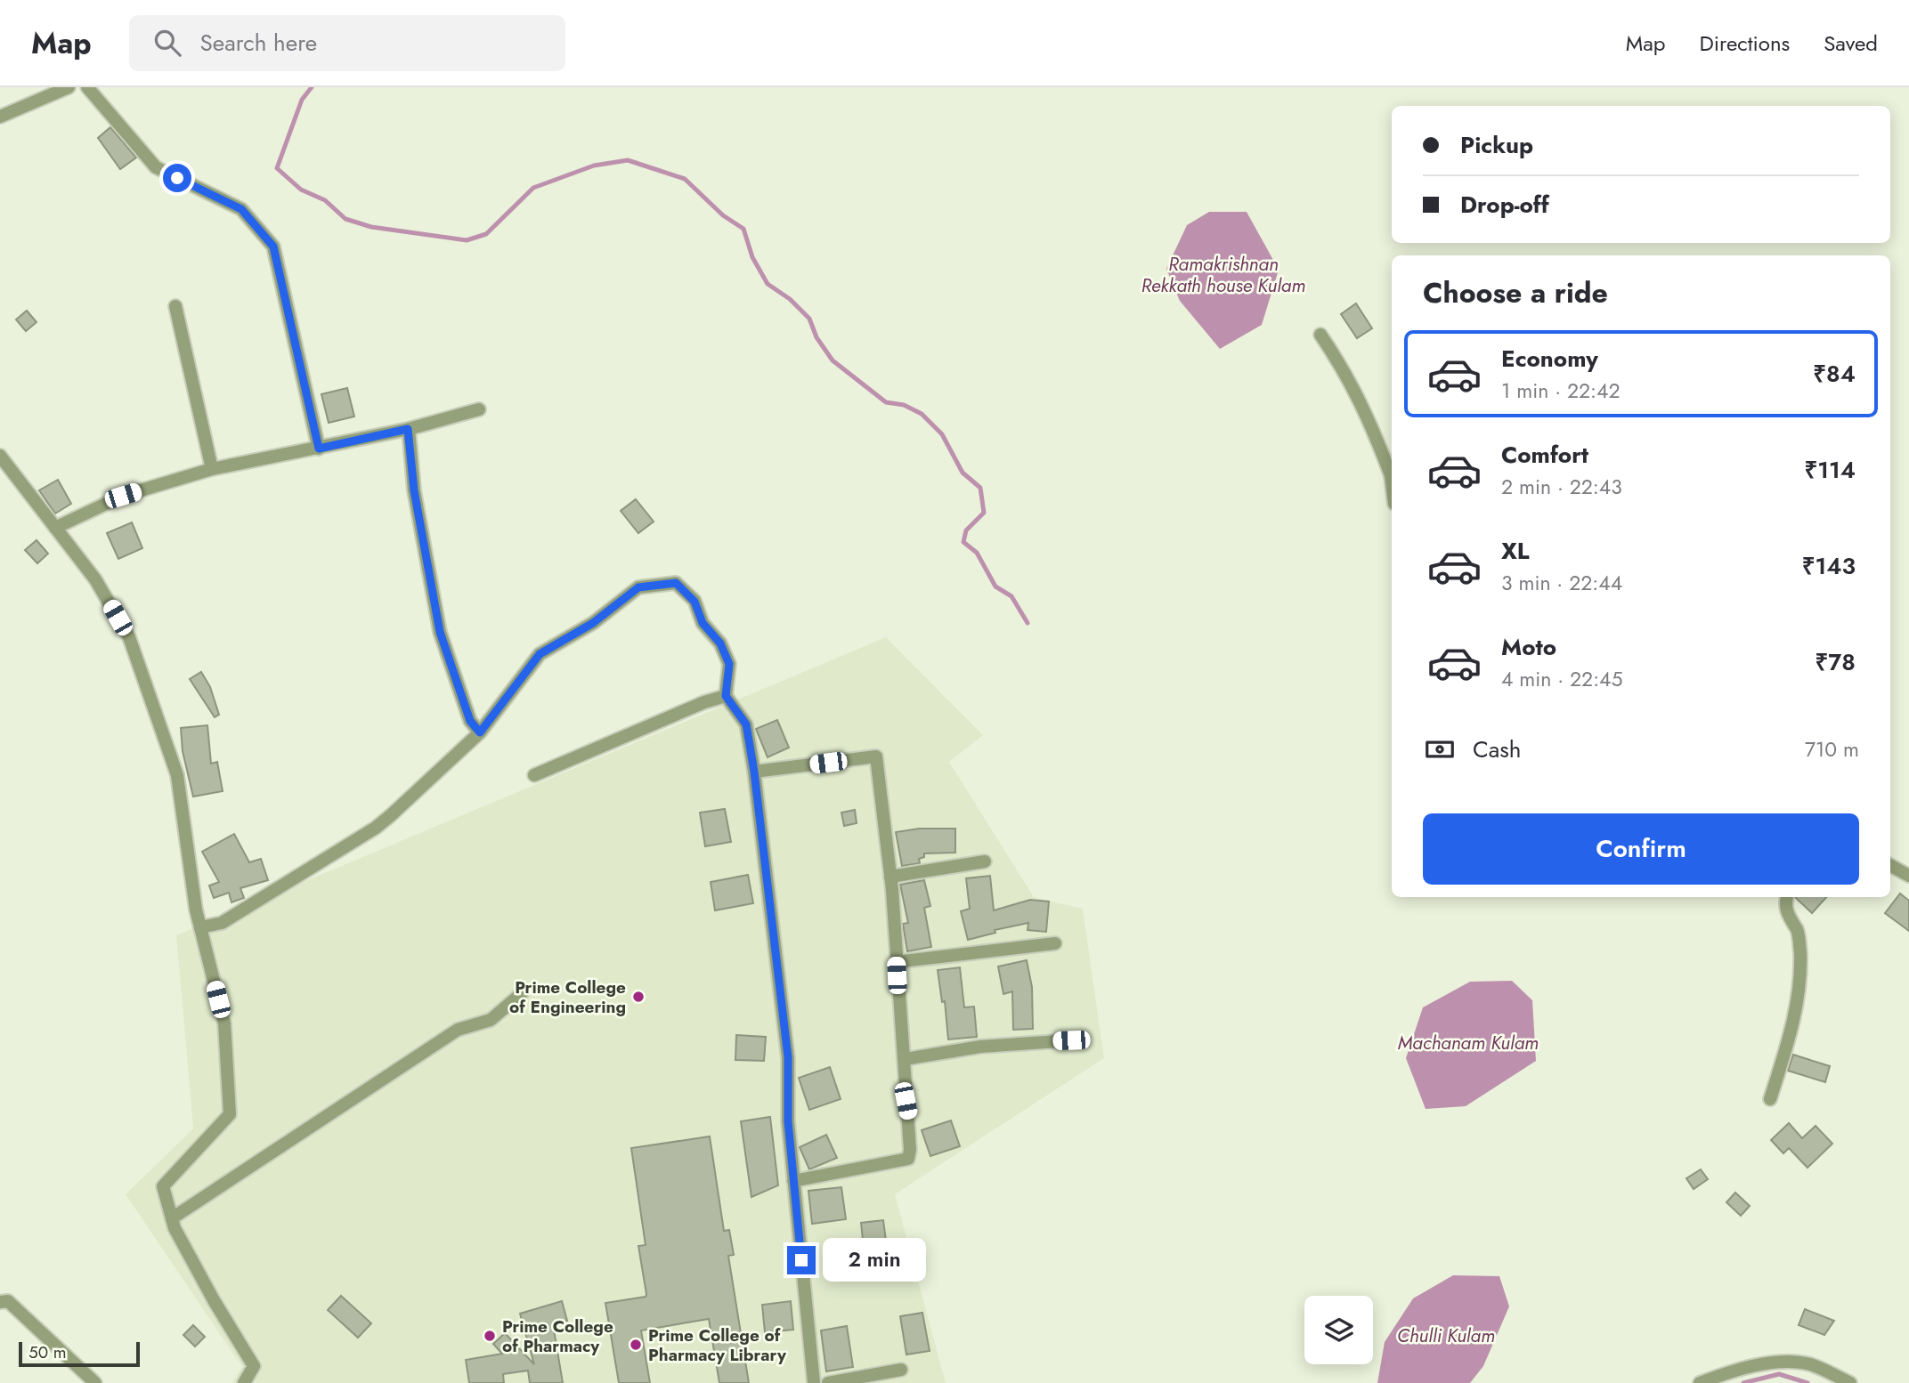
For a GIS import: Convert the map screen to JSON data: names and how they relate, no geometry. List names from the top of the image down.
{
  "water": ["Ramakrishnan Rekkath house Kulam", "Machanam Kulam", "Chulli Kulam"],
  "places": ["Prime College of Engineering", "Prime College of Pharmacy", "Prime College of Pharmacy Library"],
  "scale_bar": "50 m",
  "page": {
    "header": "Map",
    "search": "Search here",
    "nav": ["Map", "Directions", "Saved"],
    "banner": ["Pickup", "Drop-off"],
    "heading": "Choose a ride",
    "list": [
      {
        "name": "Economy",
        "note": "1 min · 22:42",
        "value": "₹84"
      },
      {
        "name": "Comfort",
        "note": "2 min · 22:43",
        "value": "₹114"
      },
      {
        "name": "XL",
        "note": "3 min · 22:44",
        "value": "₹143"
      },
      {
        "name": "Moto",
        "note": "4 min · 22:45",
        "value": "₹78"
      }
    ],
    "pay": ["Cash", "710 m"],
    "buttons": "Confirm",
    "bubble": "2 min",
    "scale": "50 m"
  }
}
